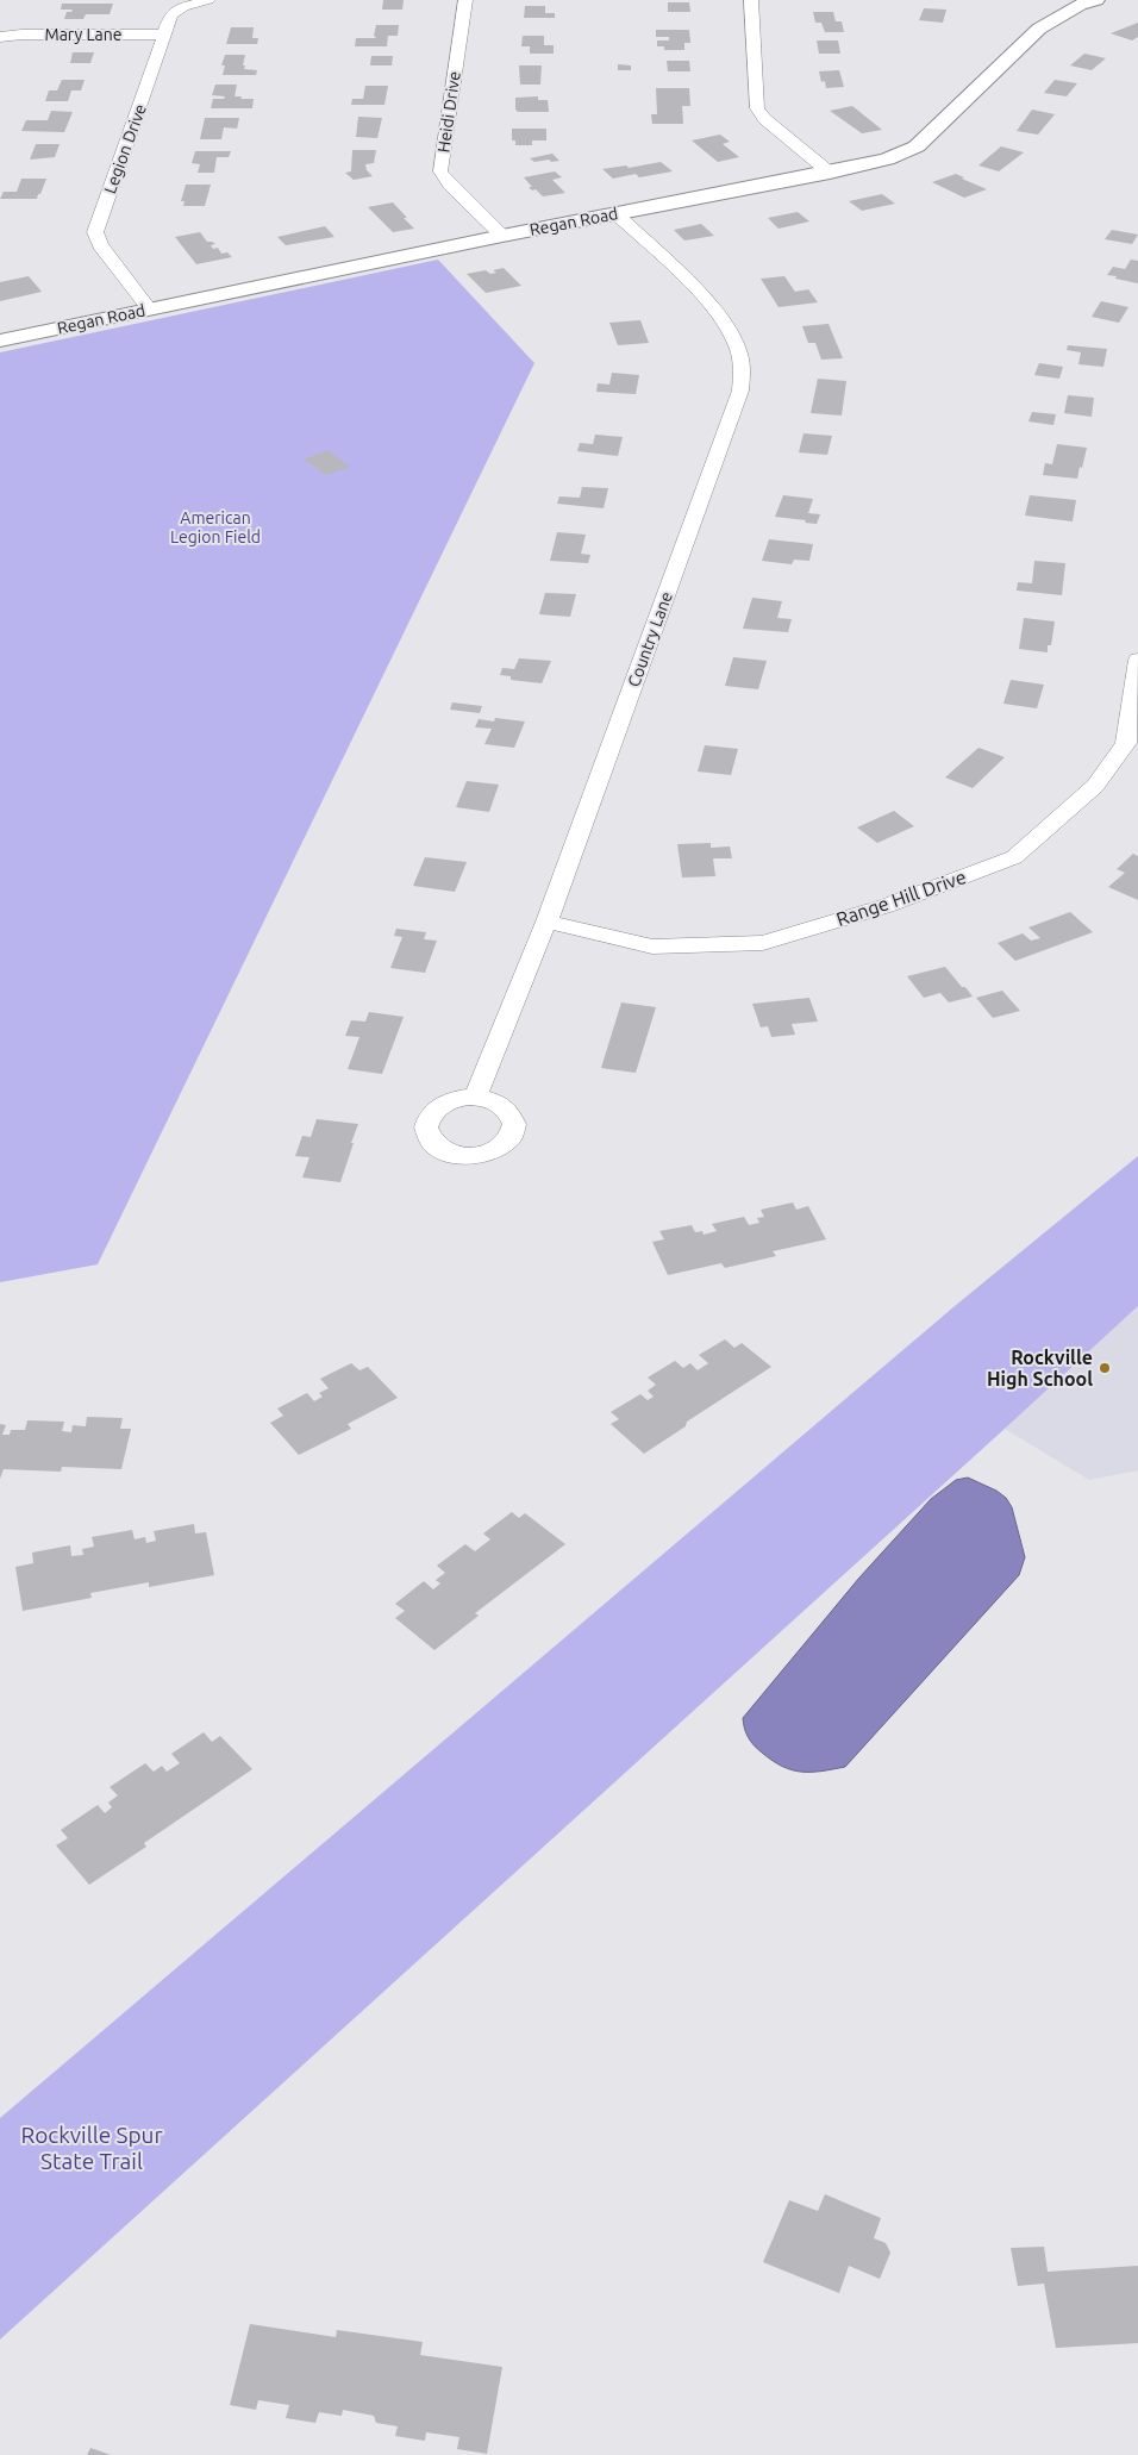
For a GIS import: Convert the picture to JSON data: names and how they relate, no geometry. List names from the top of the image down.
{
  "streets": {
    "street": [
      "Mary Lane",
      "Heidi Drive",
      "Legion Drive",
      "Regan Road",
      "Country Lane",
      "Range Hill Drive"
    ]
  },
  "crossings": [
    ["Mary Lane", "Legion Drive"],
    ["Heidi Drive", "Regan Road"],
    ["Legion Drive", "Regan Road"],
    ["Regan Road", "Country Lane"],
    ["Country Lane", "Range Hill Drive"]
  ],
  "parks": ["American Legion Field", "Rockville Spur State Trail"],
  "places": ["Rockville High School"]
}
